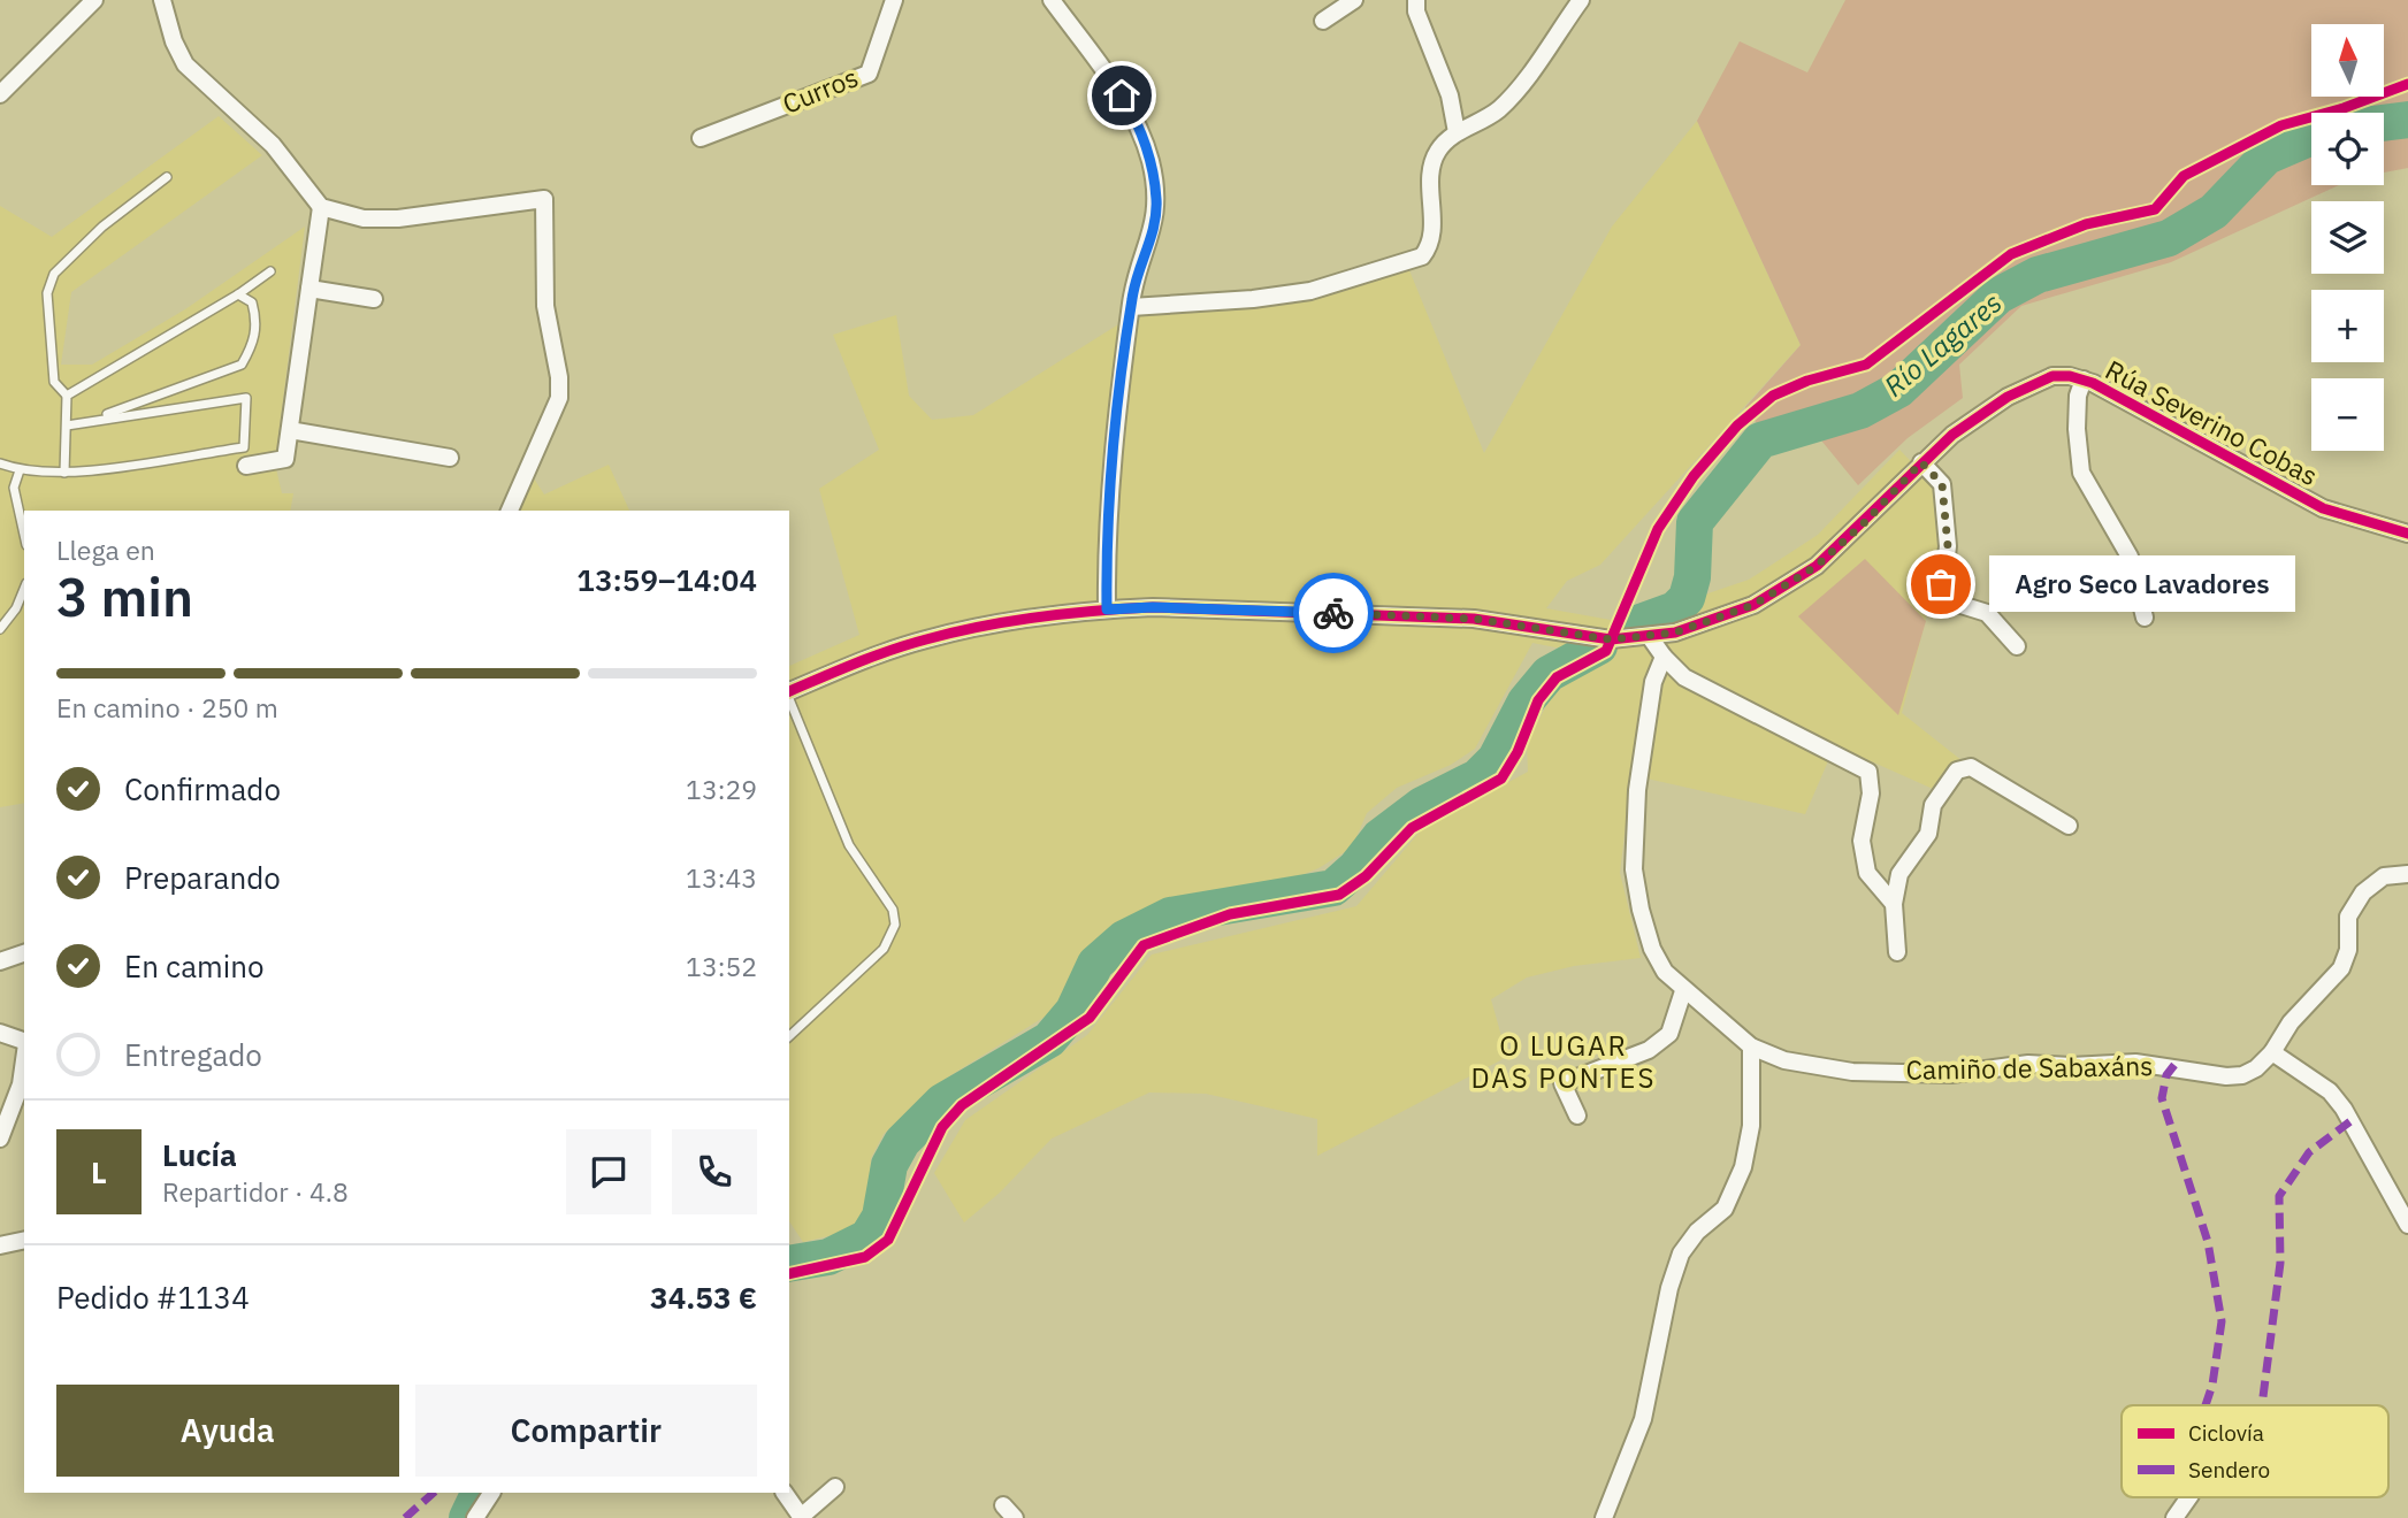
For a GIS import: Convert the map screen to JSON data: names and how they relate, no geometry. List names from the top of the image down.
{
  "streets": {
    "street": ["Curros", "Rúa Severino Cobas", "Camiño de Sabaxáns"]
  },
  "districts": ["O LUGAR DAS PONTES"],
  "water": ["Río Lagares"],
  "places": ["Agro Seco Lavadores"],
  "legend": ["Ciclovía", "Sendero"],
  "north": "top",
  "page": {
    "map_buttons": ["+", "−"],
    "heading": ["3 min", "Llega en", "13:59–14:04"],
    "panel": [
      "Lucía",
      "Repartidor · 4.8",
      "Pedido #1134",
      "34.53 €"
    ],
    "bubble": "Agro Seco Lavadores",
    "bar": "En camino · 250 m",
    "list": [
      ["Confirmado", "13:29"],
      ["Preparando", "13:43"],
      ["En camino", "13:52"],
      "Entregado"
    ],
    "round": "L",
    "buttons": ["Ayuda", "Compartir"]
  }
}
